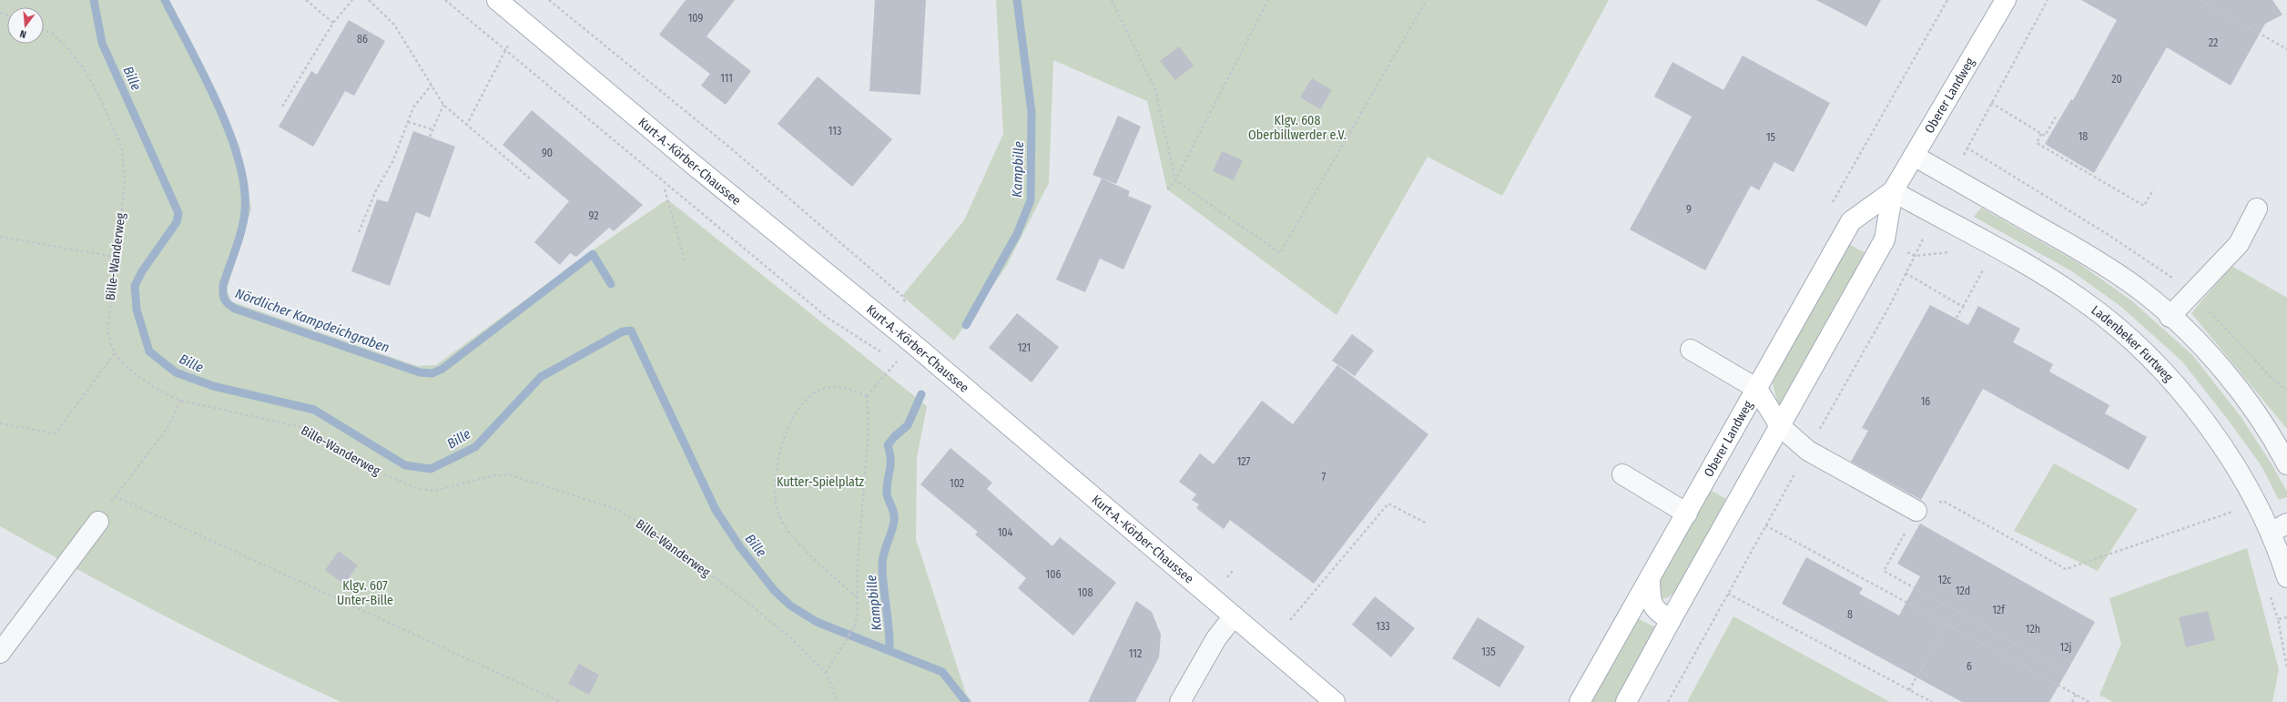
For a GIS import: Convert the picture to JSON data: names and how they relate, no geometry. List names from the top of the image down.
{
  "streets": {
    "main road": ["Oberer Landweg", "Kurt-A.-Körber-Chaussee"],
    "street": ["Ladenbeker Furtweg"],
    "path": ["Bille-Wanderweg"]
  },
  "crossings": [
    ["Oberer Landweg", "Ladenbeker Furtweg"]
  ],
  "water": ["Bille", "Kampbille", "Nördlicher Kampdeichgraben"],
  "parks": ["Klgv. 608 Oberbillwerder e.V.", "Kutter-Spielplatz", "Klgv. 607 Unter-Bille"],
  "house_numbers": [
    "109",
    "86",
    "22",
    "111",
    "20",
    "113",
    "18",
    "15",
    "90",
    "9",
    "92",
    "121",
    "16",
    "127",
    "7",
    "102",
    "104",
    "106",
    "12c",
    "12d",
    "108",
    "12f",
    "8",
    "133",
    "12h",
    "12j",
    "135",
    "112",
    "6"
  ],
  "north": "bottom"
}
